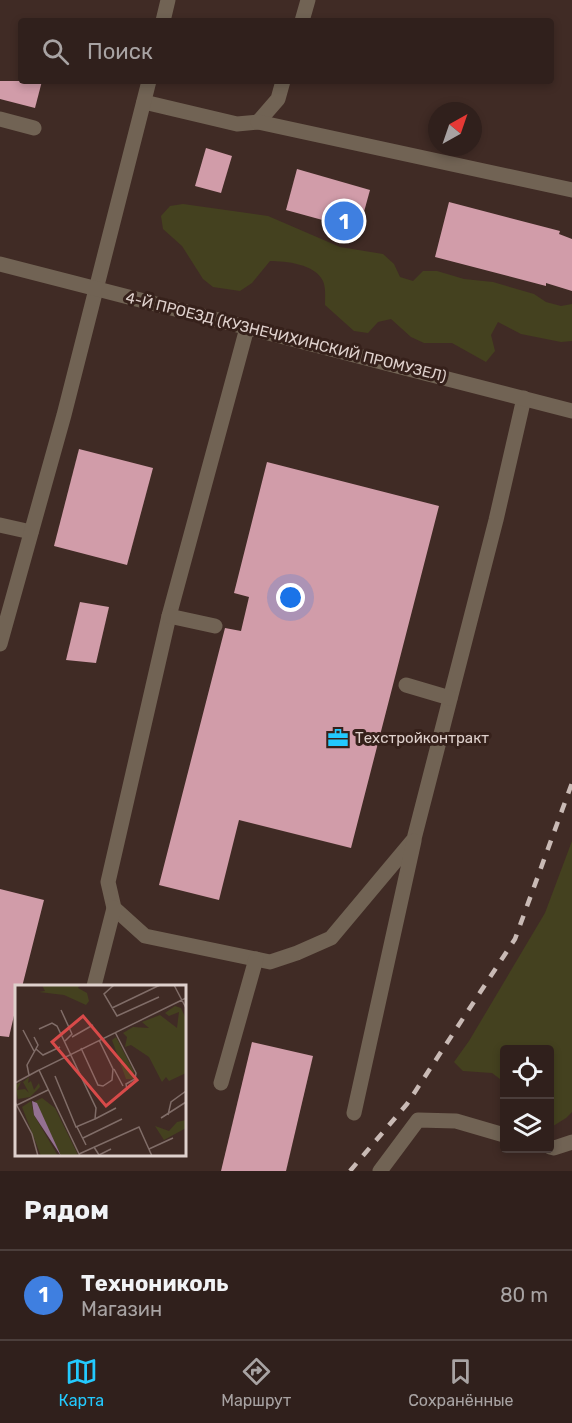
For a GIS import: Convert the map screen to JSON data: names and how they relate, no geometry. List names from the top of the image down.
{
  "streets": {
    "street": ["4-Й ПРОЕЗД (КУЗНЕЧИХИНСКИЙ ПРОМУЗЕЛ)"]
  },
  "places": {
    "office": ["Техстройконтракт"]
  },
  "north": "top right",
  "page": {
    "search": "Поиск",
    "pins": "1",
    "heading": "Рядом",
    "list": [
      {
        "mark": "1",
        "name": "Технониколь",
        "note": "Магазин",
        "value": "80 m"
      }
    ],
    "nav": ["Карта", "Маршрут", "Сохранённые"]
  }
}
